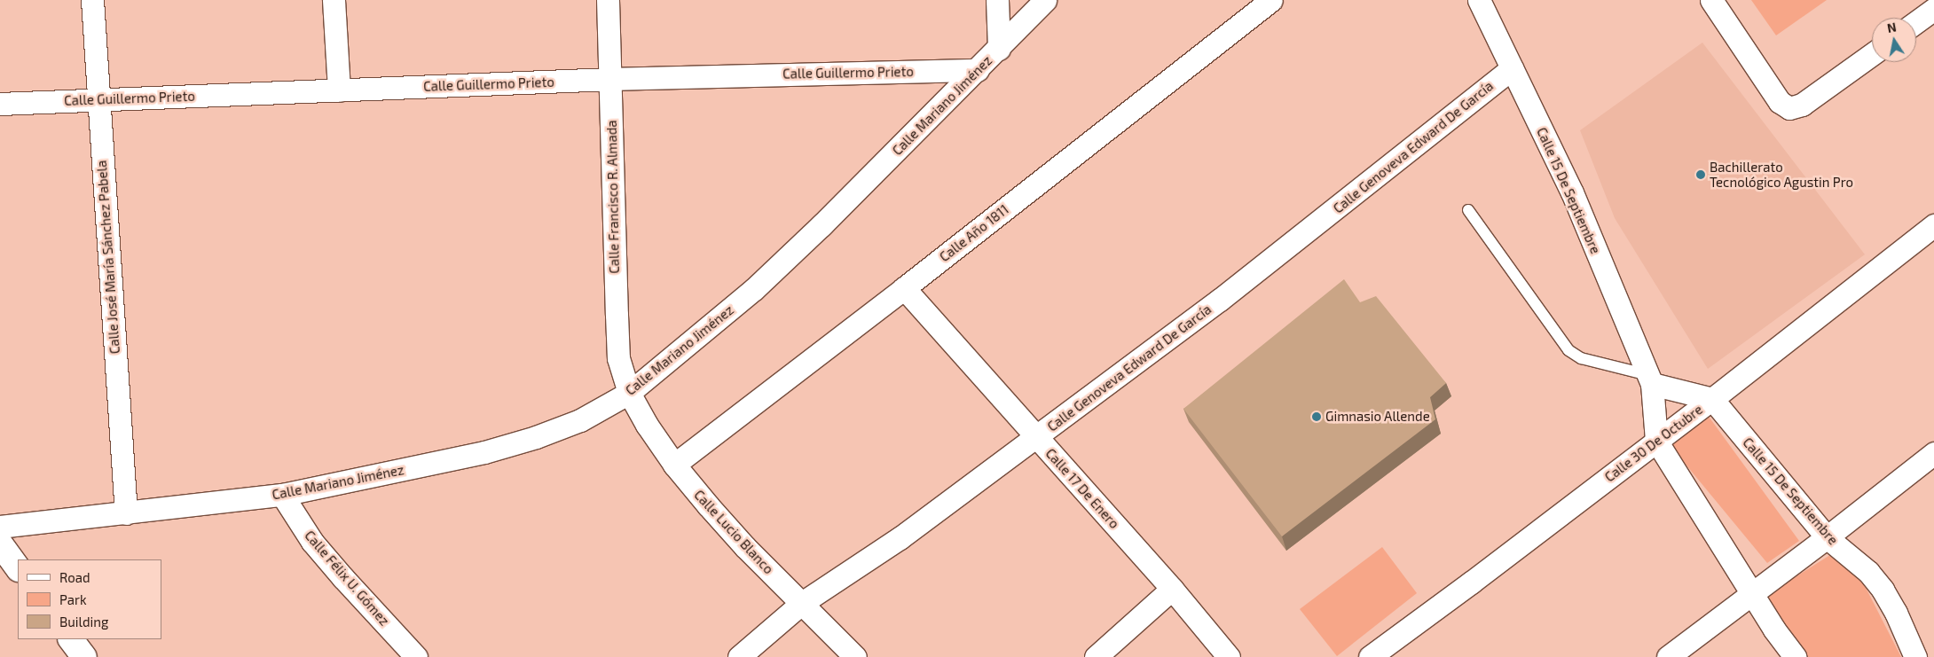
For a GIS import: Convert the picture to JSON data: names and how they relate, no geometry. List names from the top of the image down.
{
  "streets": {
    "street": [
      "Calle Guillermo Prieto",
      "Calle Mariano Jiménez",
      "Calle Genoveva Edward De García",
      "Calle 15 De Septiembre",
      "Calle Francisco R. Almada",
      "Calle Año 1811",
      "Calle José María Sánchez Pabela",
      "Calle 30 De Octubre",
      "Calle 17 De Enero",
      "Calle Lucio Blanco",
      "Calle Félix U. Gómez"
    ]
  },
  "crossings": [
    ["Calle Guillermo Prieto", "Calle Mariano Jiménez"],
    ["Calle Guillermo Prieto", "Calle Francisco R. Almada"],
    ["Calle Guillermo Prieto", "Calle José María Sánchez Pabela"],
    ["Calle Mariano Jiménez", "Calle Francisco R. Almada"],
    ["Calle Mariano Jiménez", "Calle José María Sánchez Pabela"],
    ["Calle Mariano Jiménez", "Calle Lucio Blanco"],
    ["Calle Mariano Jiménez", "Calle Félix U. Gómez"],
    ["Calle Genoveva Edward De García", "Calle 15 De Septiembre"],
    ["Calle Genoveva Edward De García", "Calle 17 De Enero"],
    ["Calle Genoveva Edward De García", "Calle Lucio Blanco"],
    ["Calle 15 De Septiembre", "Calle 30 De Octubre"],
    ["Calle Francisco R. Almada", "Calle Lucio Blanco"],
    ["Calle Año 1811", "Calle 17 De Enero"],
    ["Calle Año 1811", "Calle Lucio Blanco"]
  ],
  "places": ["Bachillerato Tecnológico Agustin Pro", "Gimnasio Allende"],
  "legend": ["Road", "Park", "Building"],
  "north": "top"
}
